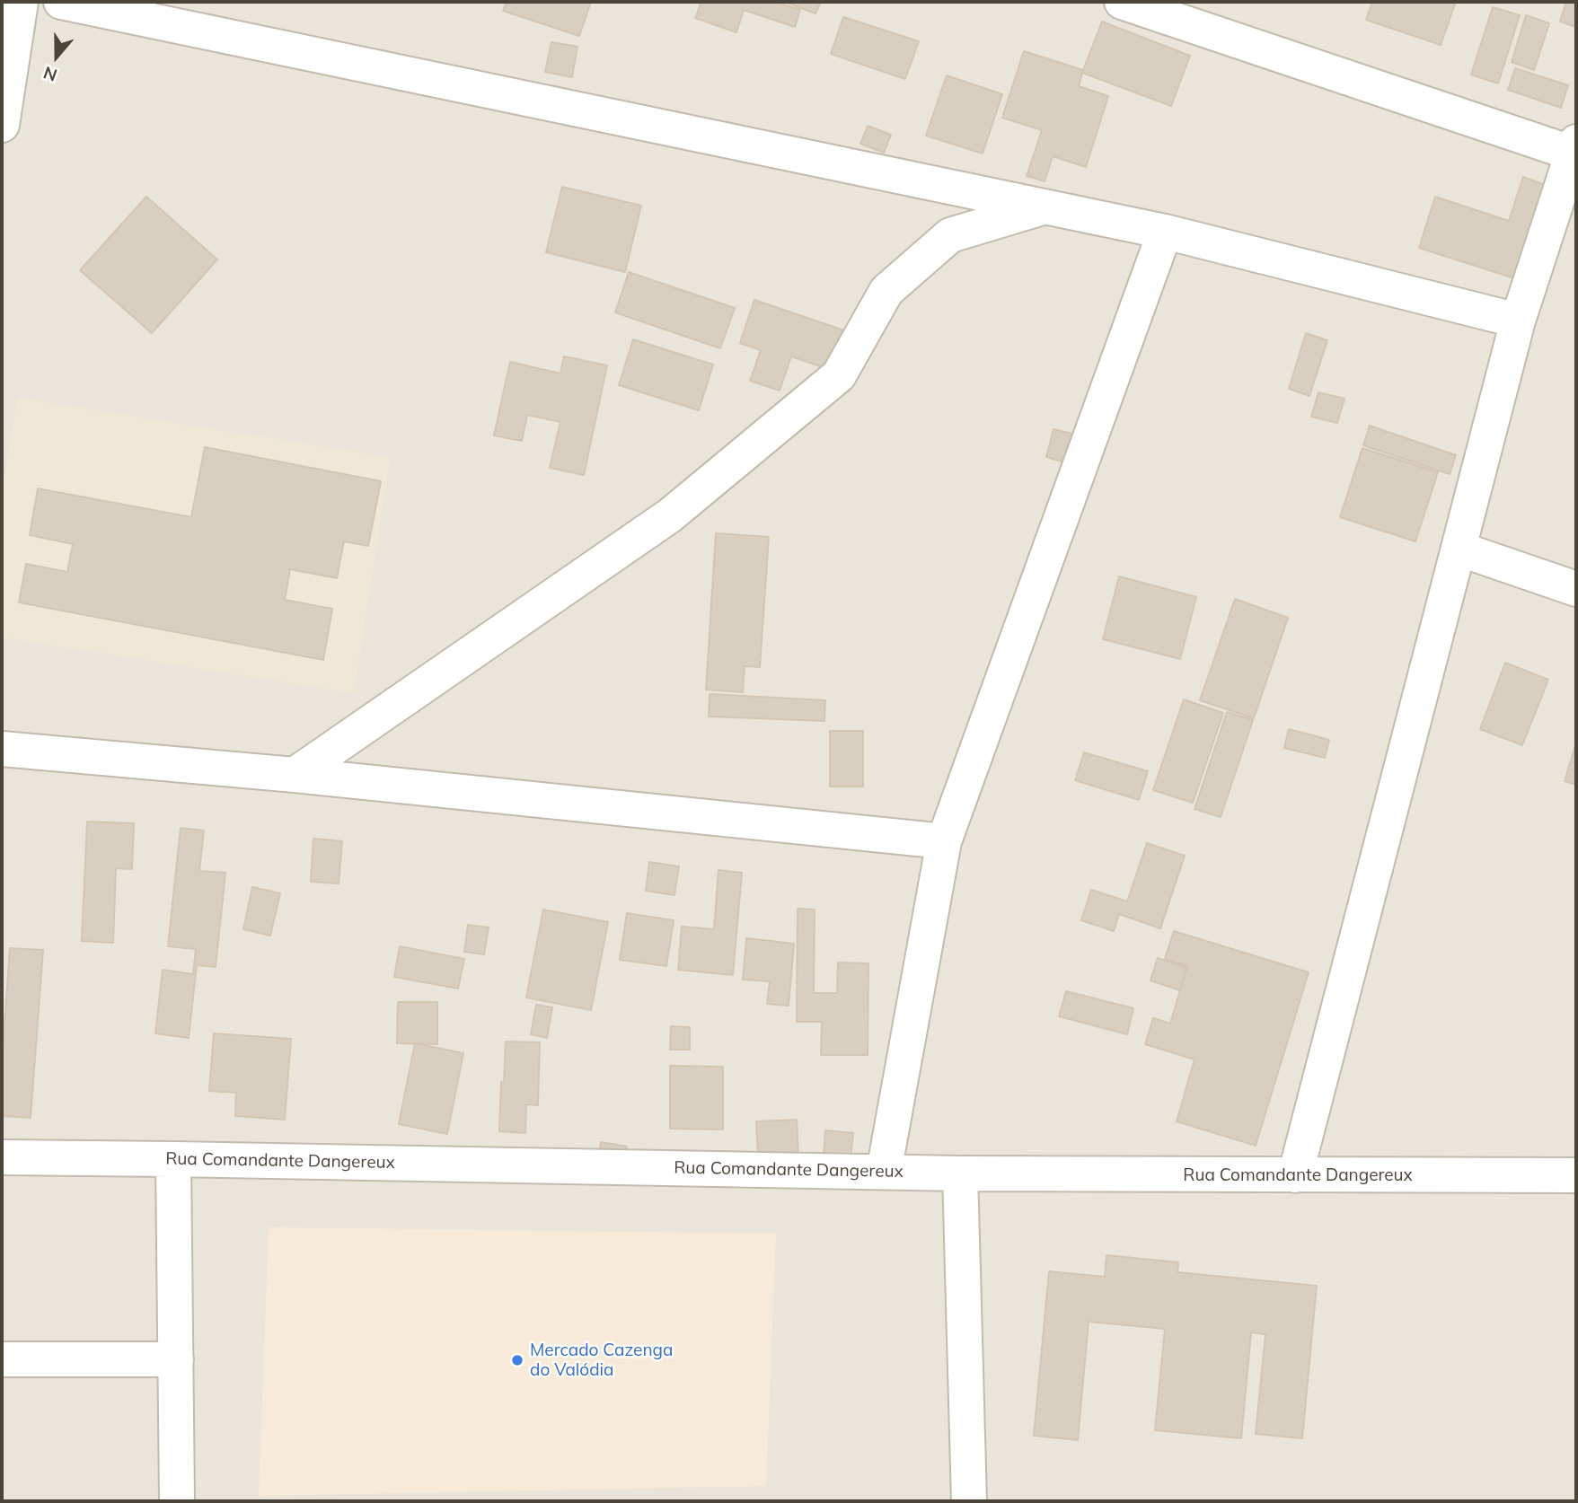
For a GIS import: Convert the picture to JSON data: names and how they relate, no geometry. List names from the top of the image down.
{
  "streets": {
    "street": ["Rua Comandante Dangereux"]
  },
  "places": ["Mercado Cazenga do Valódia"],
  "north": "bottom"
}
